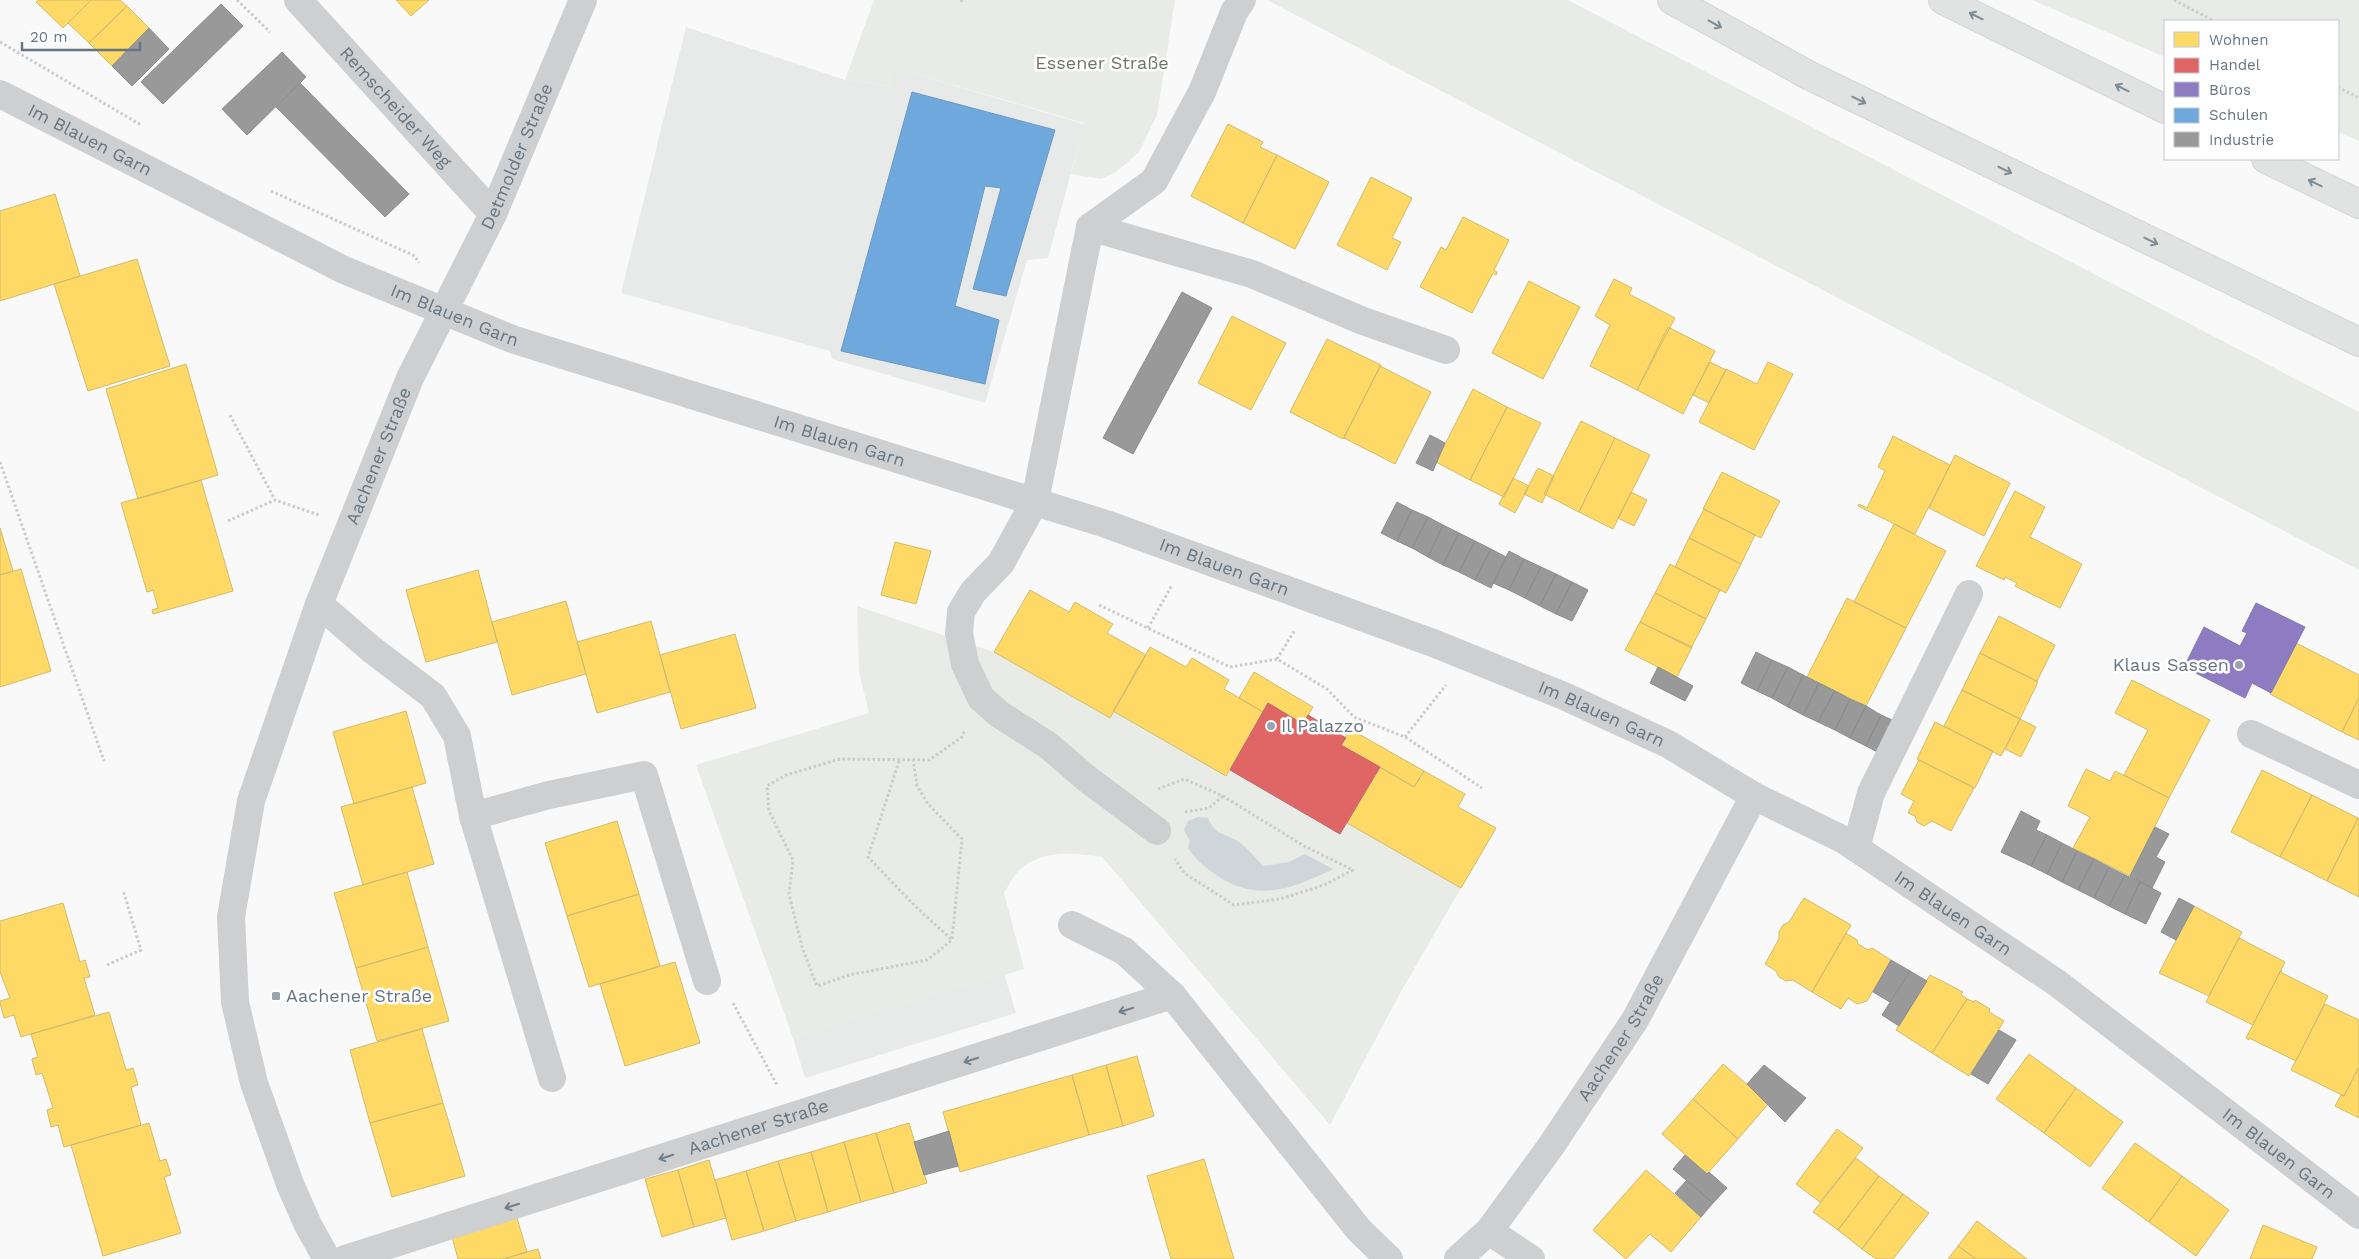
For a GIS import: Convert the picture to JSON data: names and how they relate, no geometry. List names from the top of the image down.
{
  "streets": {
    "street": [
      "Remscheider Weg",
      "Im Blauen Garn",
      "Detmolder Straße",
      "Aachener Straße"
    ]
  },
  "crossings": [
    ["Remscheider Weg", "Detmolder Straße"],
    ["Im Blauen Garn", "Detmolder Straße"],
    ["Im Blauen Garn", "Aachener Straße"],
    ["Detmolder Straße", "Aachener Straße"]
  ],
  "one_way": ["Aachener Straße"],
  "parks": ["Essener Straße"],
  "places": {
    "other": ["Klaus Sassen", "Il Palazzo"],
    "transit": ["Aachener Straße"]
  },
  "legend": [
    "Wohnen",
    "Handel",
    "Büros",
    "Schulen",
    "Industrie"
  ],
  "scale_bar": "20 m"
}
